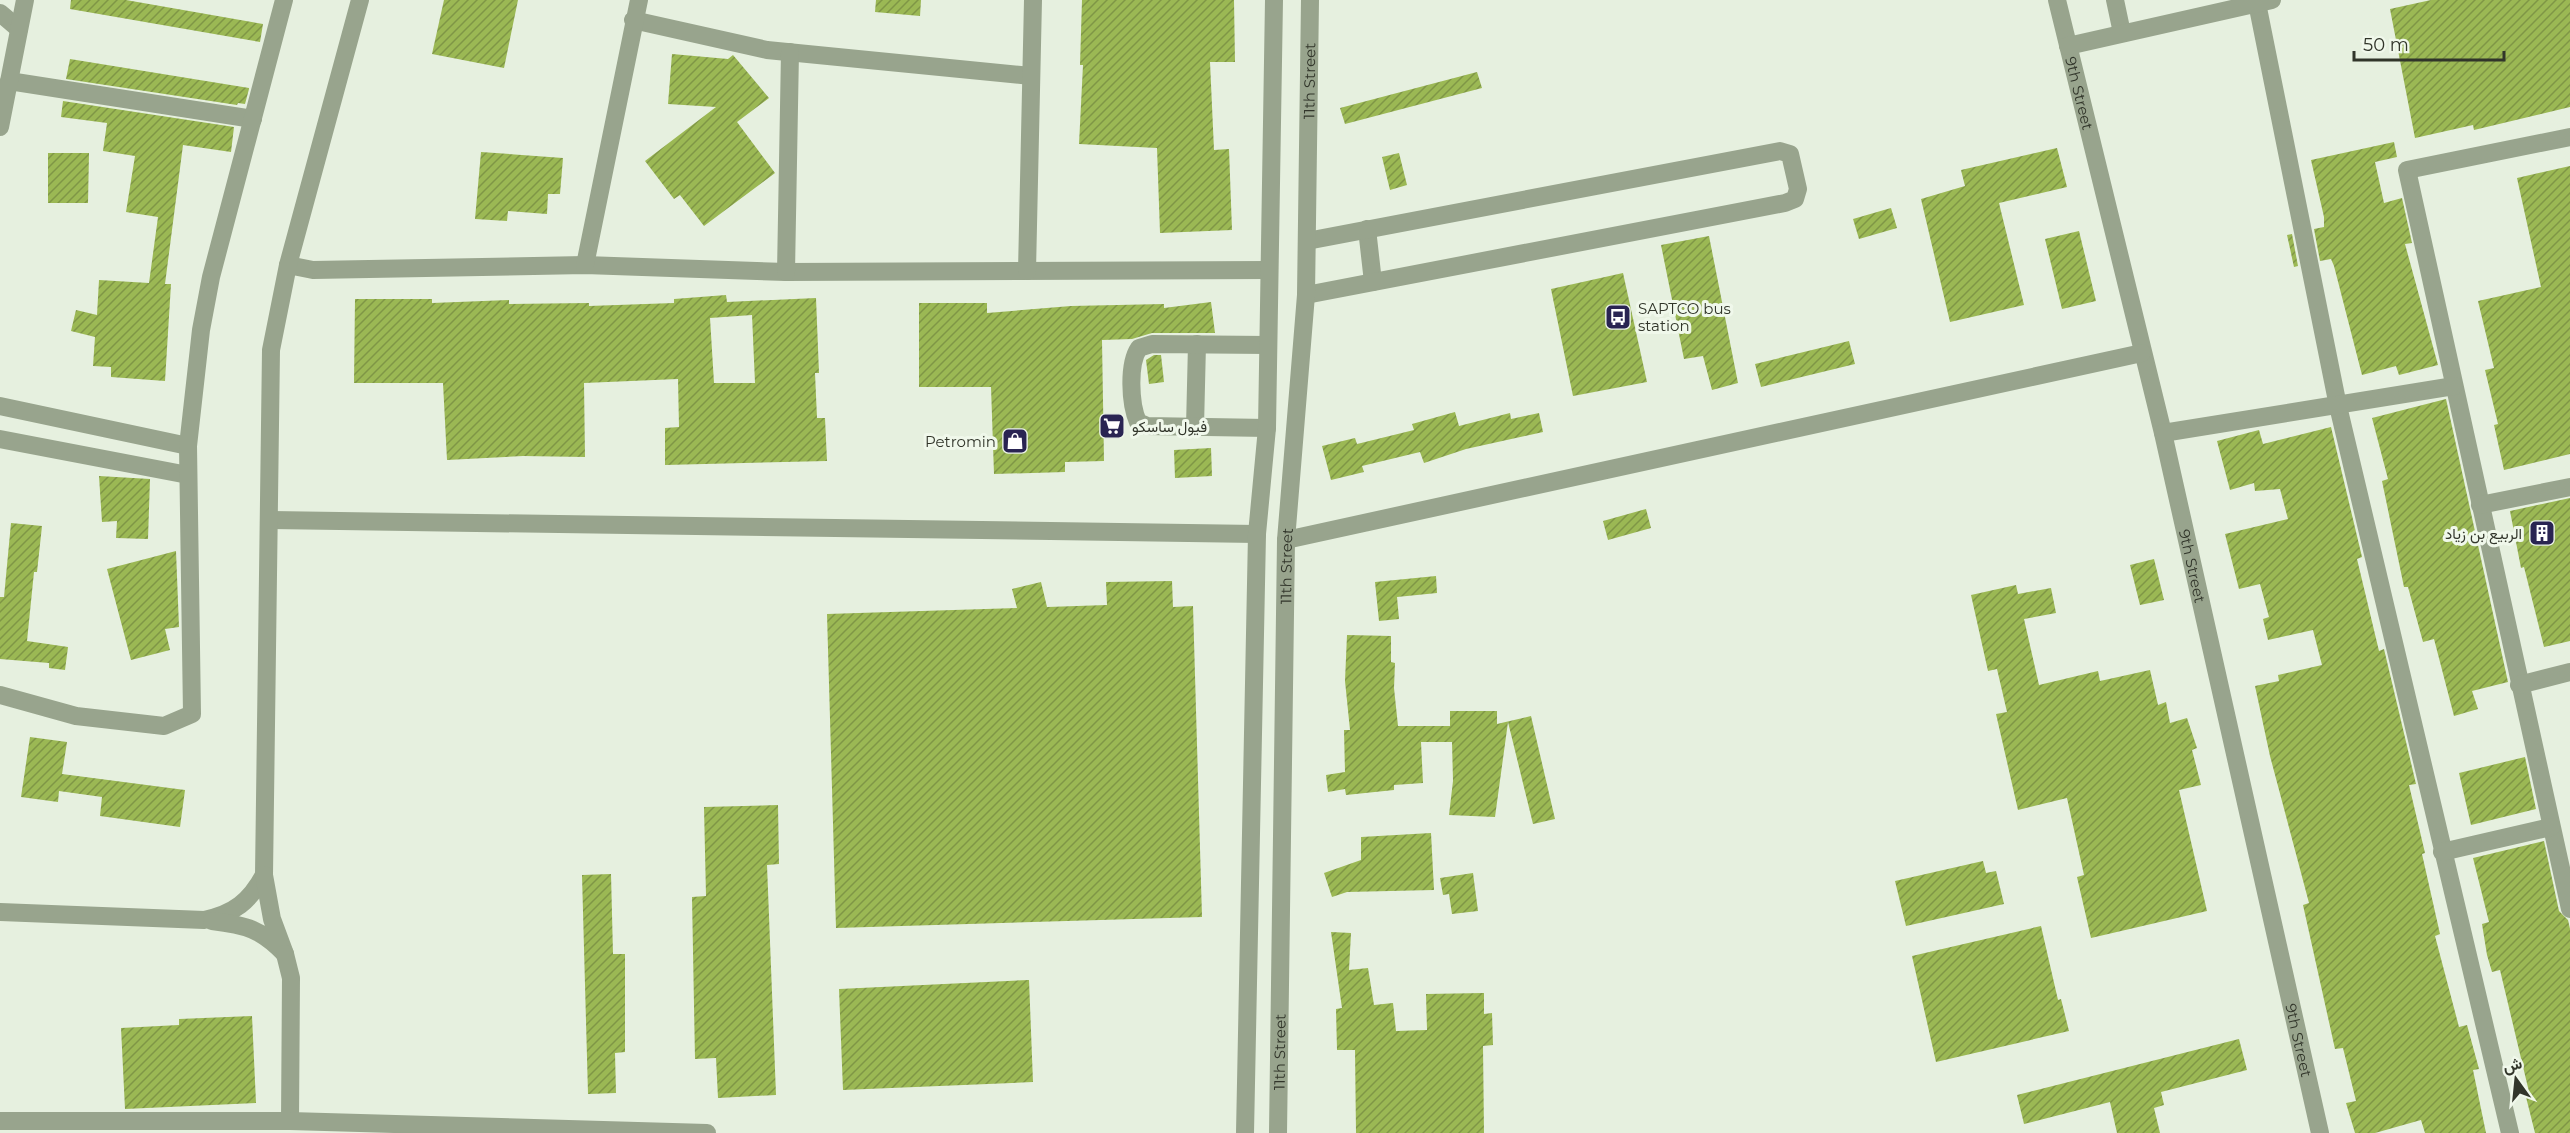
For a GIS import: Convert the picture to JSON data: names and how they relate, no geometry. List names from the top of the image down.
{
  "streets": {
    "street": ["11th Street", "9th Street"]
  },
  "places": {
    "bus stop": ["SAPTCO bus station"],
    "supermarket": ["فيول ساسكو"],
    "shop": ["Petromin"],
    "building": ["الربيع بن زياد"]
  },
  "scale_bar": "50 m",
  "north": "top"
}
